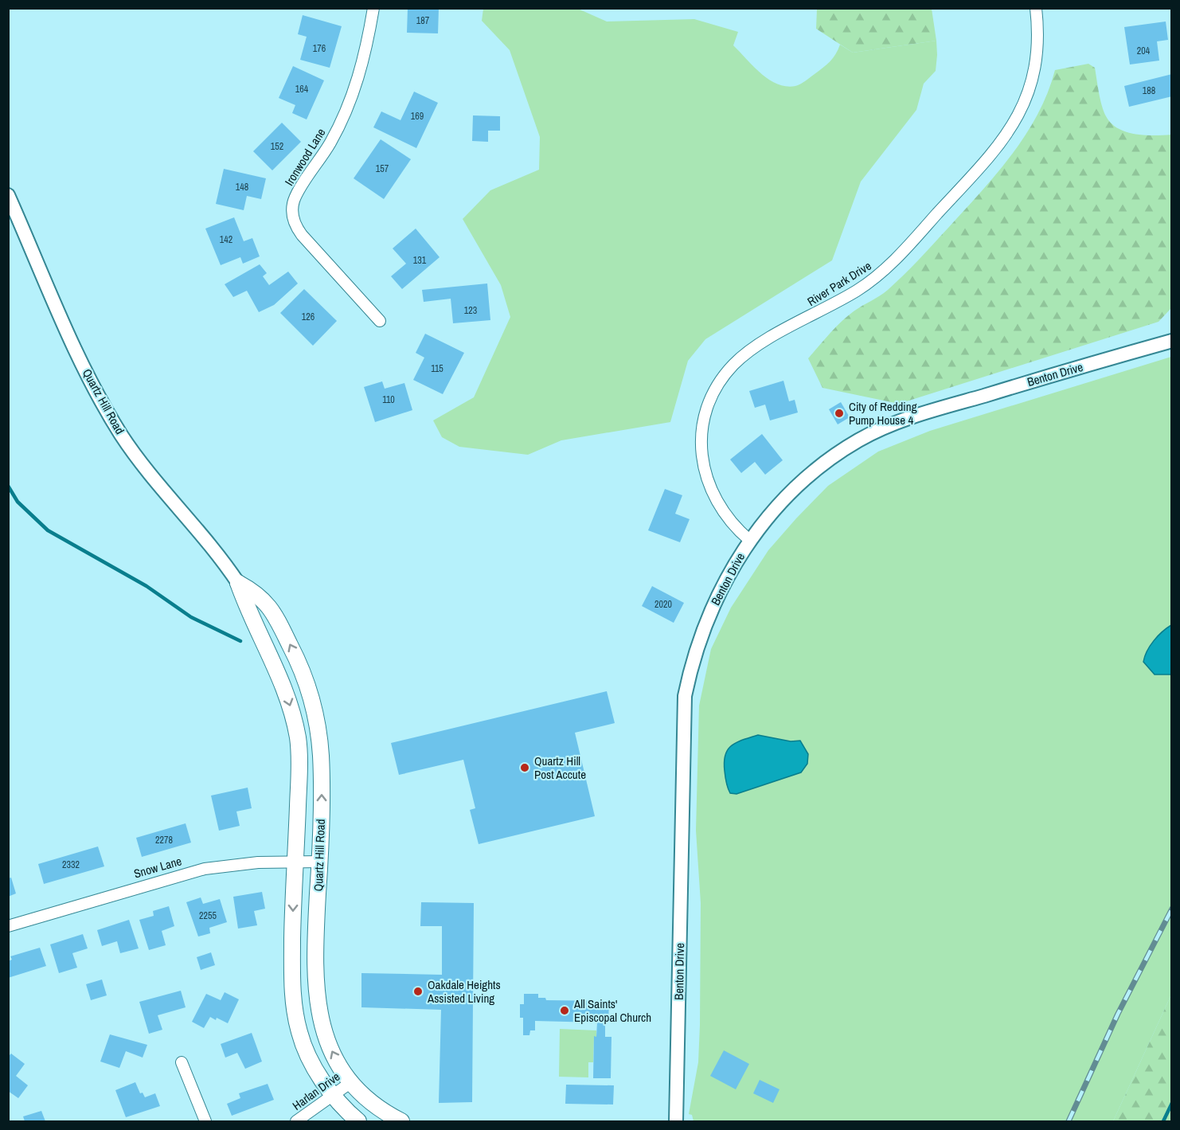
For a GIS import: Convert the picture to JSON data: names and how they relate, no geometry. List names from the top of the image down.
{
  "streets": {
    "main road": ["Quartz Hill Road"],
    "street": [
      "Ironwood Lane",
      "River Park Drive",
      "Benton Drive",
      "Snow Lane",
      "Harlan Drive"
    ]
  },
  "crossings": [
    ["River Park Drive", "Benton Drive"],
    ["Quartz Hill Road", "Snow Lane"],
    ["Quartz Hill Road", "Harlan Drive"]
  ],
  "places": [
    "City of Redding Pump House 4",
    "Quartz Hill Post Accute",
    "Oakdale Heights Assisted Living",
    "All Saints' Episcopal Church"
  ],
  "house_numbers": [
    "187",
    "176",
    "204",
    "164",
    "188",
    "169",
    "152",
    "157",
    "148",
    "142",
    "131",
    "123",
    "126",
    "115",
    "110",
    "2020",
    "2278",
    "2332",
    "2255"
  ]
}
